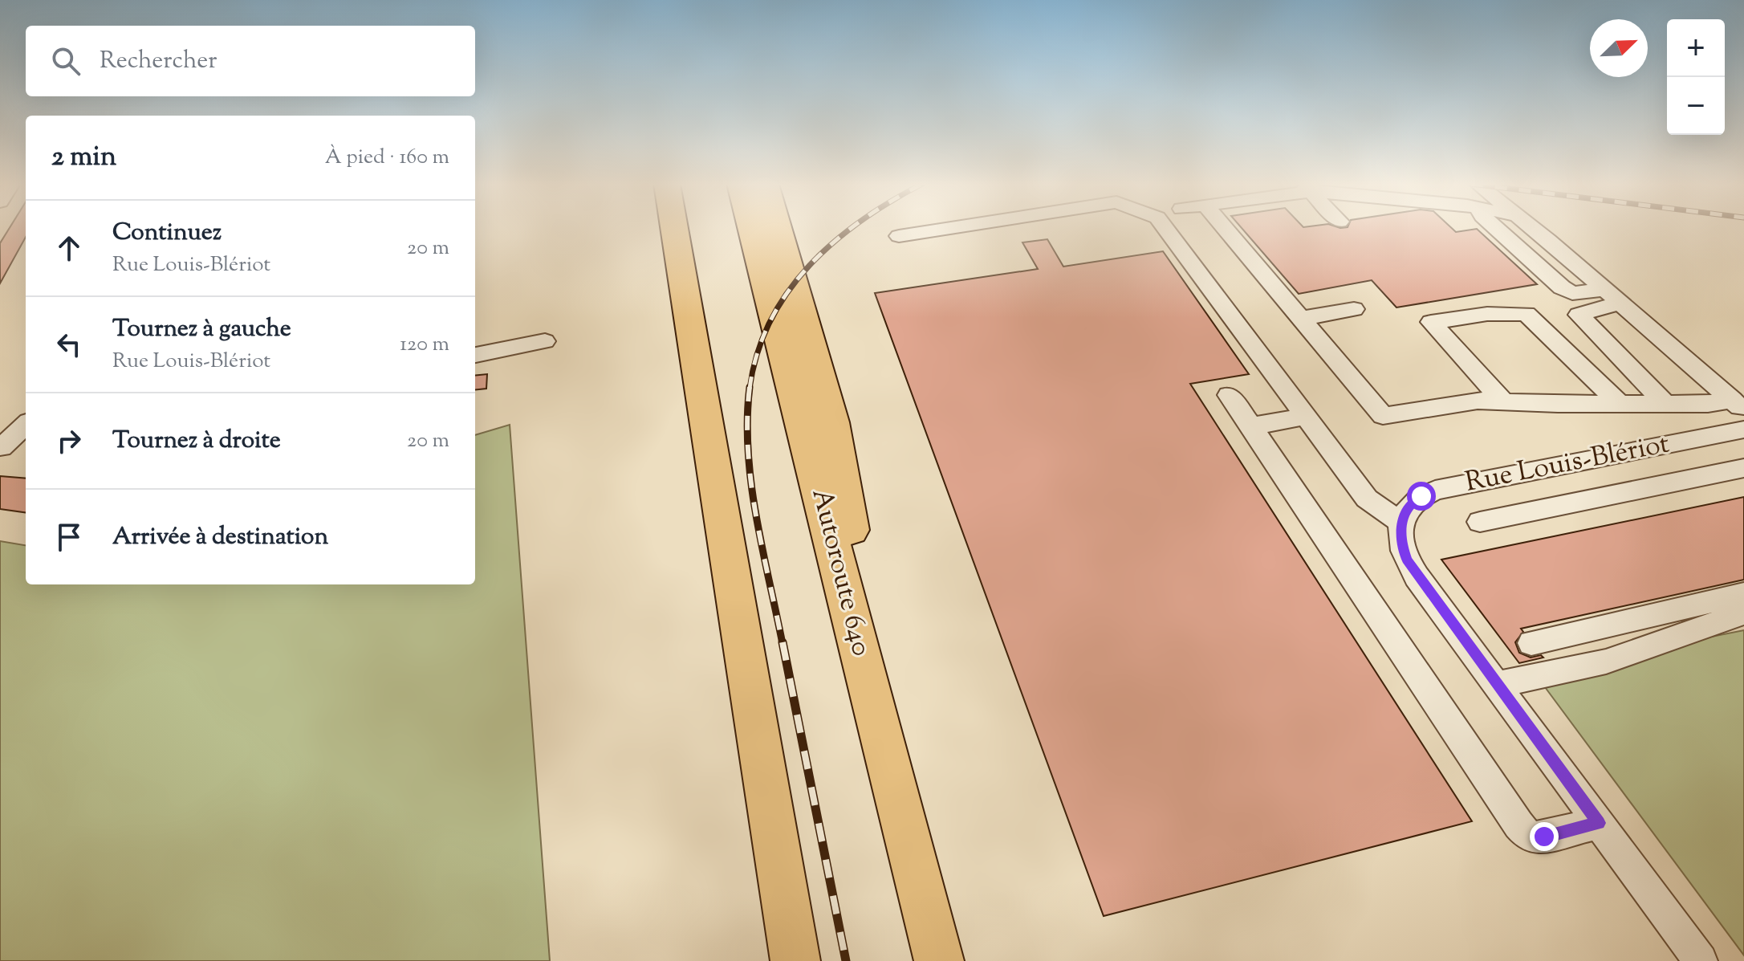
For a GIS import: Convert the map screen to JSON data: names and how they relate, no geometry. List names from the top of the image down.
{
  "streets": {
    "highway": ["Autoroute 640"],
    "street": ["Rue Louis-Blériot"]
  },
  "north": "top right",
  "page": {
    "map_buttons": ["+", "−"],
    "search": "Rechercher",
    "heading": ["2 min", "À pied · 160 m"],
    "list": [
      ["Continuez", "Rue Louis-Blériot", "20 m"],
      ["Tournez à gauche", "Rue Louis-Blériot", "120 m"],
      ["Tournez à droite", "20 m"],
      "Arrivée à destination"
    ]
  }
}
